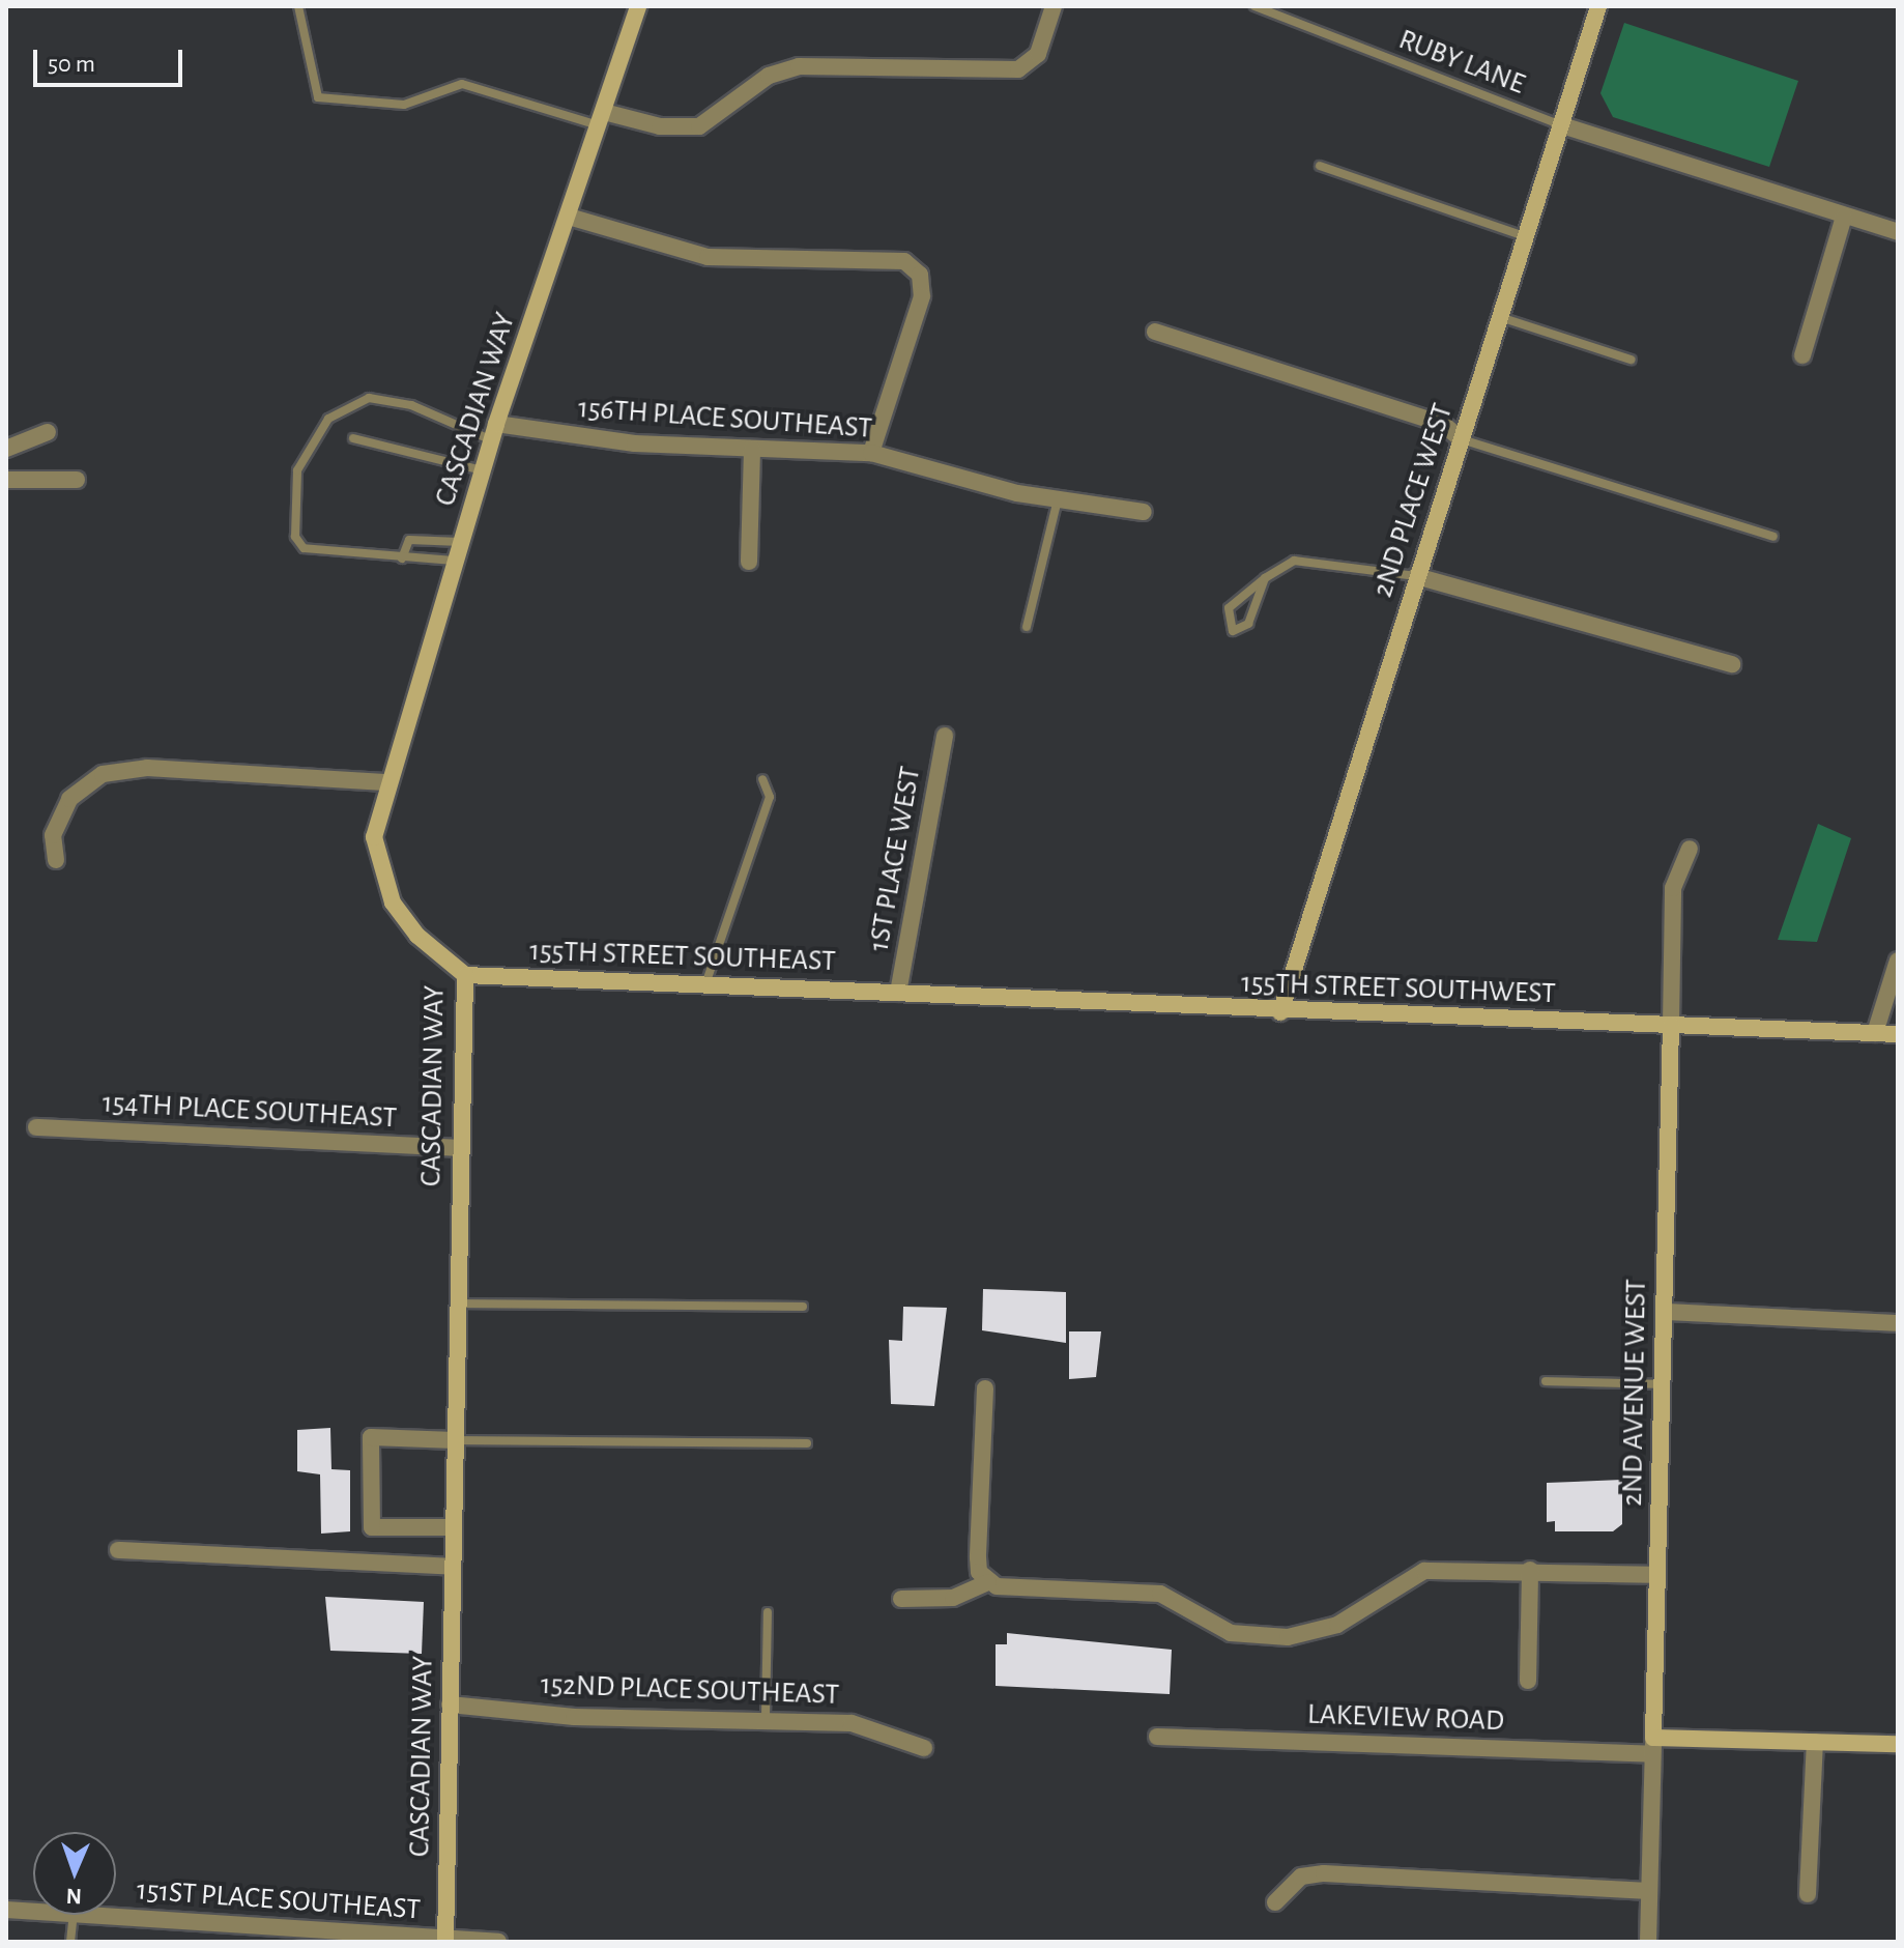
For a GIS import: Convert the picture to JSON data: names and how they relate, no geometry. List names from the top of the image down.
{
  "streets": {
    "street": [
      "CASCADIAN WAY",
      "156TH PLACE SOUTHEAST",
      "2ND PLACE WEST",
      "1ST PLACE WEST",
      "155TH STREET SOUTHEAST",
      "155TH STREET SOUTHWEST",
      "154TH PLACE SOUTHEAST",
      "2ND AVENUE WEST",
      "152ND PLACE SOUTHEAST",
      "LAKEVIEW ROAD",
      "151ST PLACE SOUTHEAST"
    ],
    "lane": ["RUBY LANE"]
  },
  "crossings": [
    ["RUBY LANE", "2ND PLACE WEST"],
    ["CASCADIAN WAY", "156TH PLACE SOUTHEAST"],
    ["CASCADIAN WAY", "155TH STREET SOUTHEAST"],
    ["CASCADIAN WAY", "154TH PLACE SOUTHEAST"],
    ["CASCADIAN WAY", "152ND PLACE SOUTHEAST"],
    ["CASCADIAN WAY", "151ST PLACE SOUTHEAST"],
    ["2ND PLACE WEST", "155TH STREET SOUTHWEST"],
    ["1ST PLACE WEST", "155TH STREET SOUTHEAST"],
    ["1ST PLACE WEST", "155TH STREET SOUTHWEST"],
    ["155TH STREET SOUTHEAST", "155TH STREET SOUTHWEST"],
    ["155TH STREET SOUTHWEST", "2ND AVENUE WEST"],
    ["2ND AVENUE WEST", "LAKEVIEW ROAD"]
  ],
  "scale_bar": "50 m",
  "north": "bottom"
}
